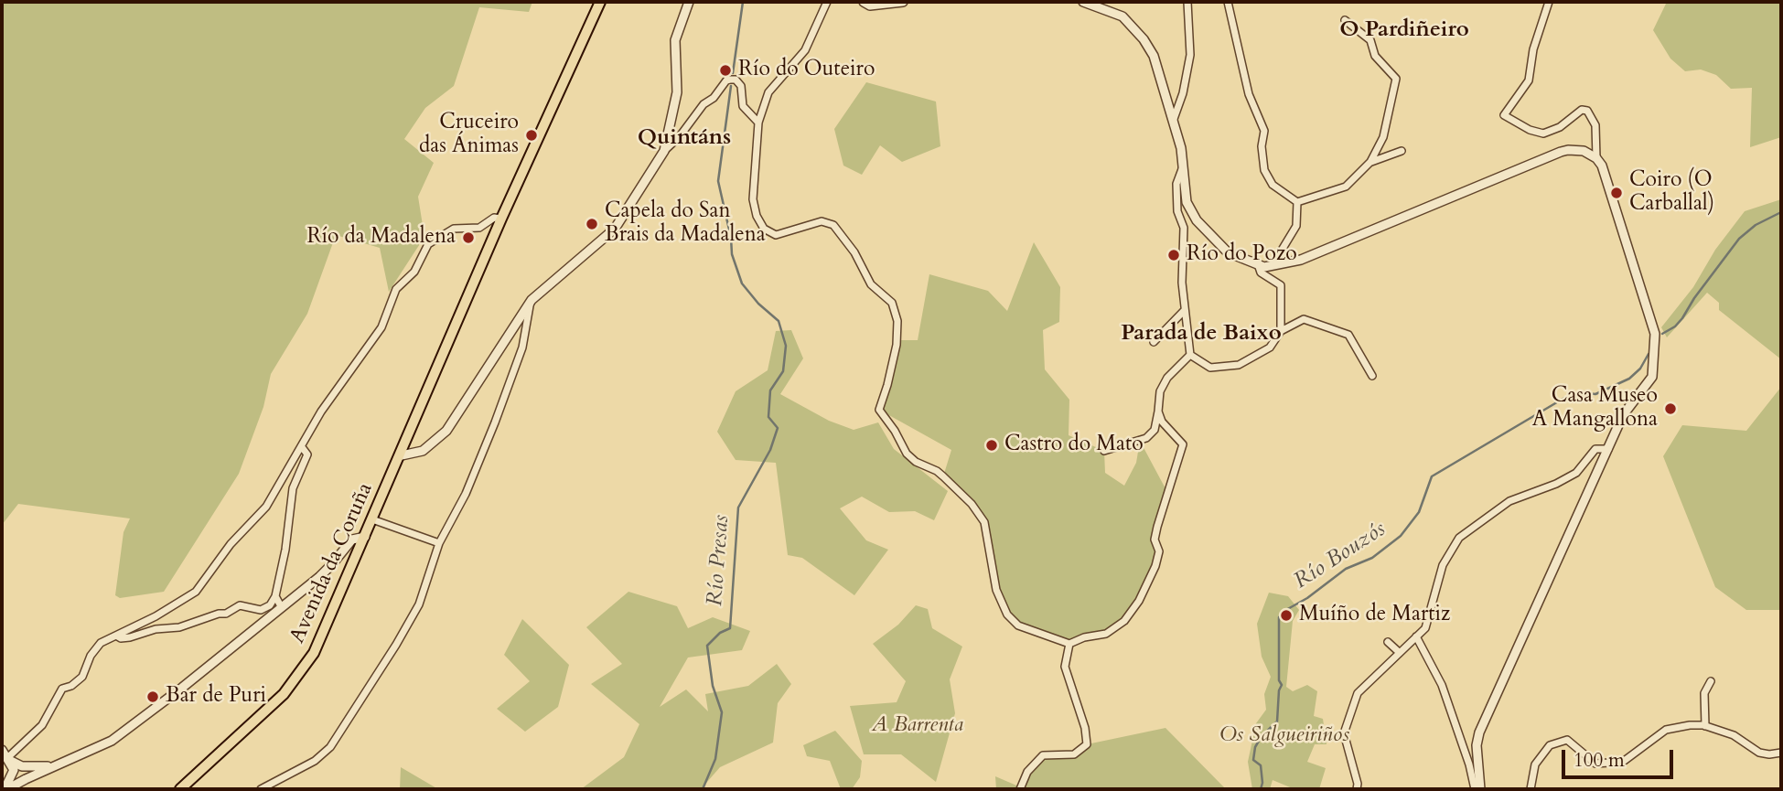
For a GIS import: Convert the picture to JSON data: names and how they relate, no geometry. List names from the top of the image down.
{
  "streets": {
    "main road": ["Avenida da Coruña"]
  },
  "districts": ["O Pardiñeiro", "Quintáns", "Parada de Baixo"],
  "water": ["Río Bouzós", "Río Presas"],
  "parks": ["A Barrenta", "Os Salgueiriños"],
  "places": [
    "Río do Outeiro",
    "Cruceiro das Ánimas",
    "Coiro (O Carballal)",
    "Capela do San Brais da Madalena",
    "Río da Madalena",
    "Río do Pozo",
    "Casa Museo A Mangallona",
    "Castro do Mato",
    "Muíño de Martiz",
    "Bar de Puri"
  ],
  "scale_bar": "100 m"
}
